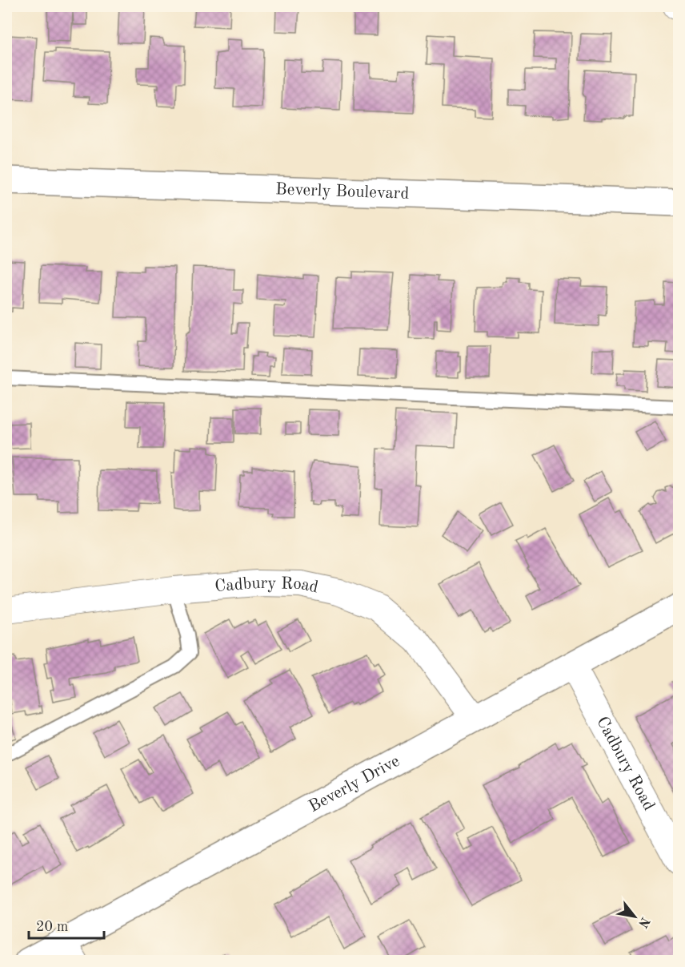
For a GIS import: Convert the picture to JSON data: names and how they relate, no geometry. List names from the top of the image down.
{
  "streets": {
    "street": ["Beverly Boulevard", "Cadbury Road", "Beverly Drive"]
  },
  "crossings": [
    ["Cadbury Road", "Beverly Drive"]
  ],
  "scale_bar": "20 m",
  "north": "bottom right"
}
